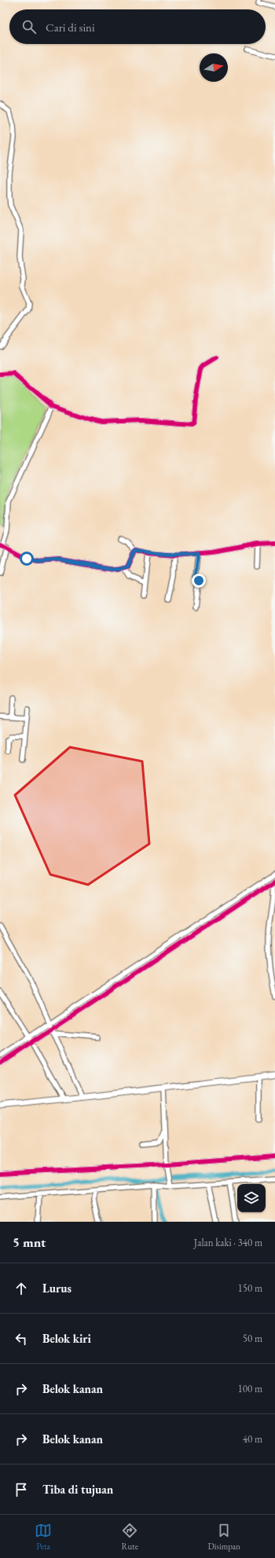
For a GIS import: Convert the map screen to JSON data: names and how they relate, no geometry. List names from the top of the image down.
{
  "north": "right",
  "page": {
    "search": "Cari di sini",
    "heading": ["5 mnt", "Jalan kaki · 340 m"],
    "list": [
      ["Lurus", "150 m"],
      ["Belok kiri", "50 m"],
      ["Belok kanan", "100 m"],
      ["Belok kanan", "40 m"],
      "Tiba di tujuan"
    ],
    "nav": ["Peta", "Rute", "Disimpan"]
  }
}
